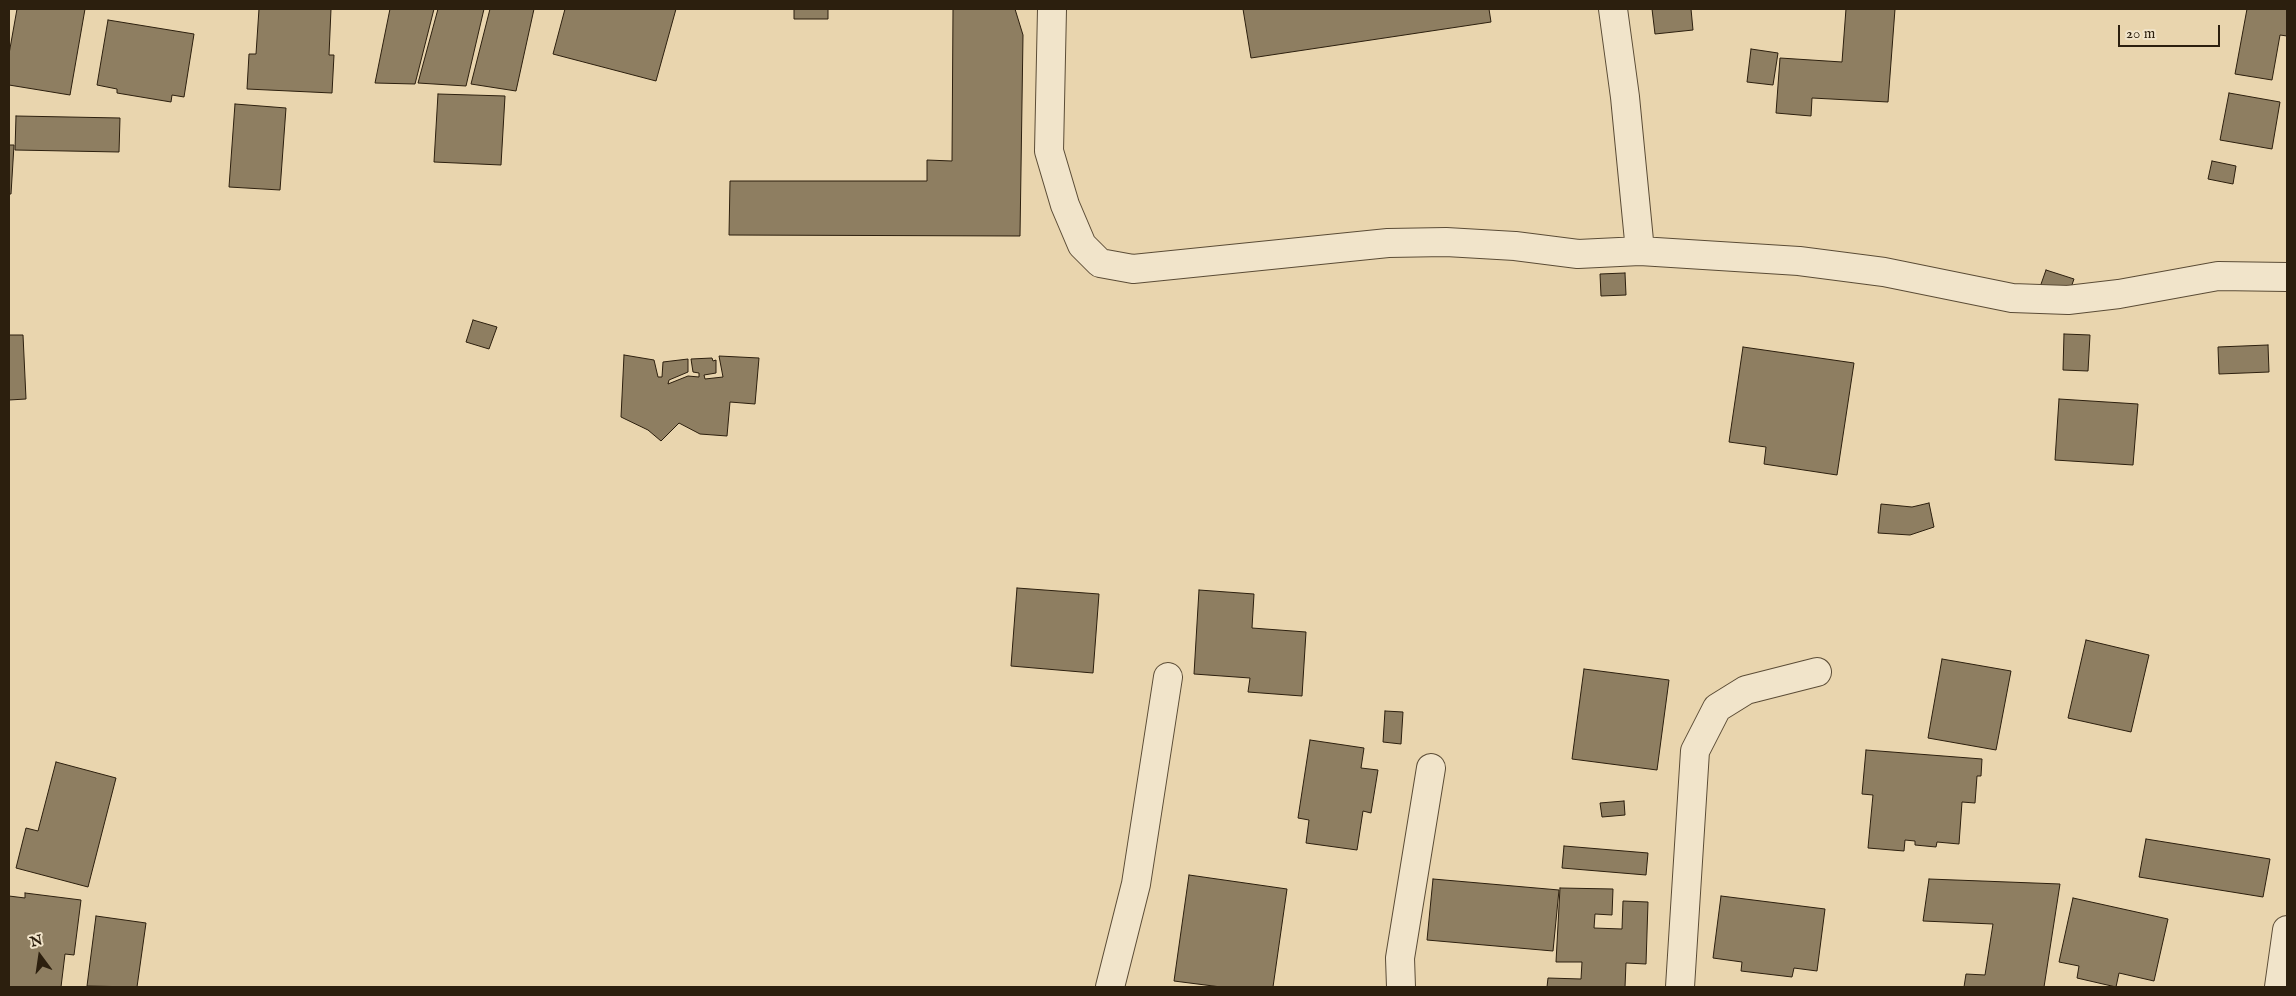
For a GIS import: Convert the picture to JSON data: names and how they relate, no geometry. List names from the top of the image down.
{
  "scale_bar": "20 m",
  "north": "top"
}
